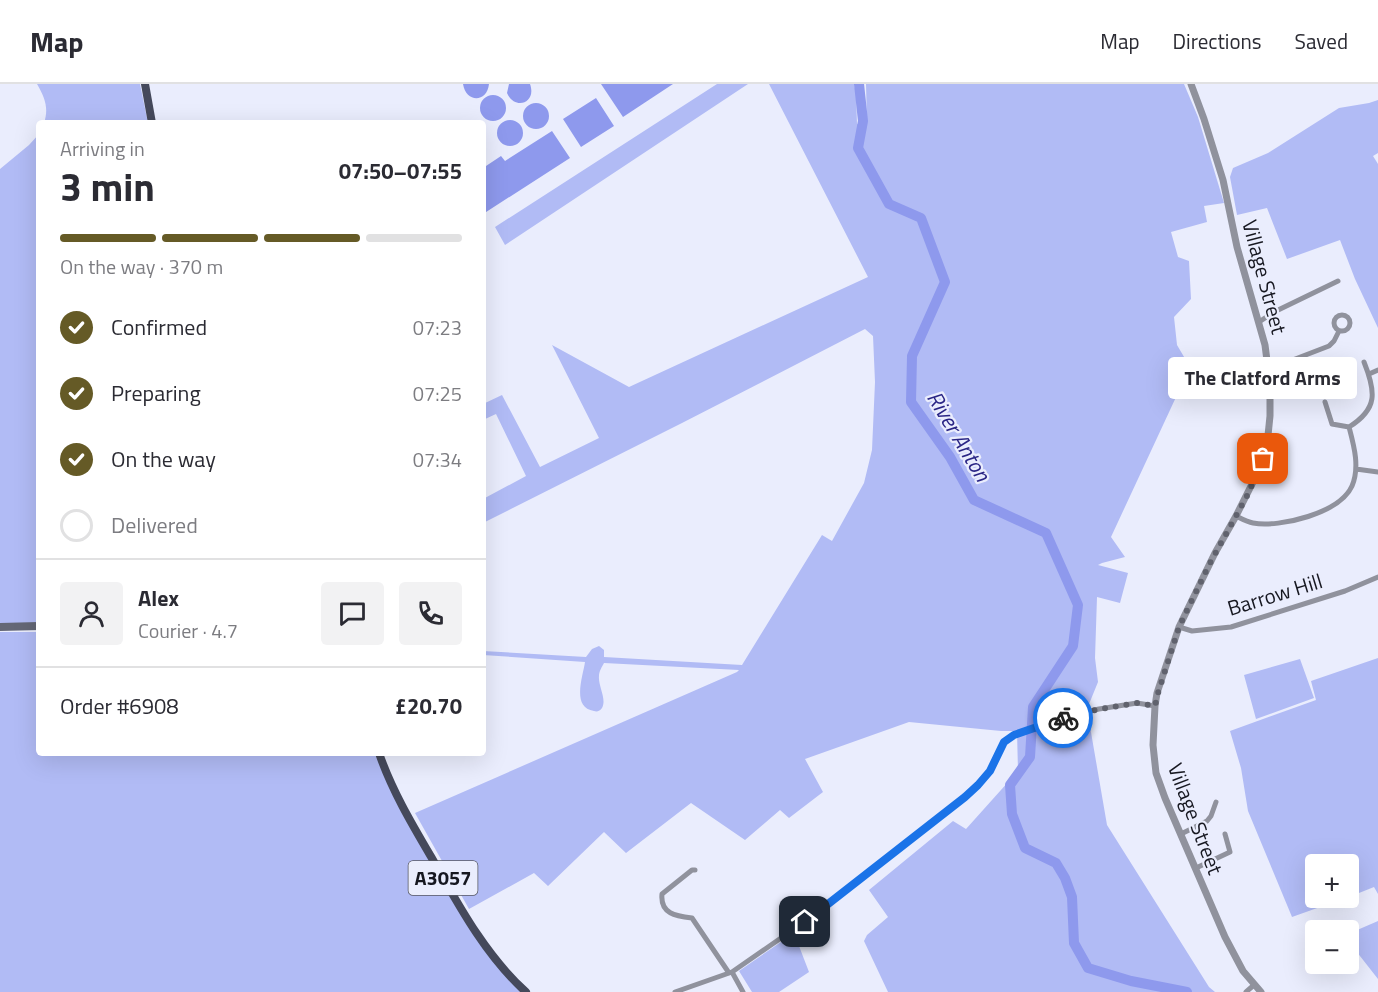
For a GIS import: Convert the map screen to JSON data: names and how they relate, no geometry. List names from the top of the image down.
{
  "streets": {
    "main road": ["A3057"],
    "street": ["Village Street", "Barrow Hill"]
  },
  "crossings": [
    ["Village Street", "Barrow Hill"]
  ],
  "water": ["River Anton"],
  "places": ["The Clatford Arms"],
  "page": {
    "header": "Map",
    "nav": ["Map", "Directions", "Saved"],
    "heading": ["3 min", "Arriving in", "07:50–07:55"],
    "panel": [
      "Alex",
      "Courier · 4.7",
      "Order #6908",
      "£20.70"
    ],
    "bar": "On the way · 370 m",
    "list": [
      ["Confirmed", "07:23"],
      ["Preparing", "07:25"],
      ["On the way", "07:34"],
      "Delivered"
    ],
    "bubble": "The Clatford Arms",
    "map_buttons": ["+", "−"]
  }
}
